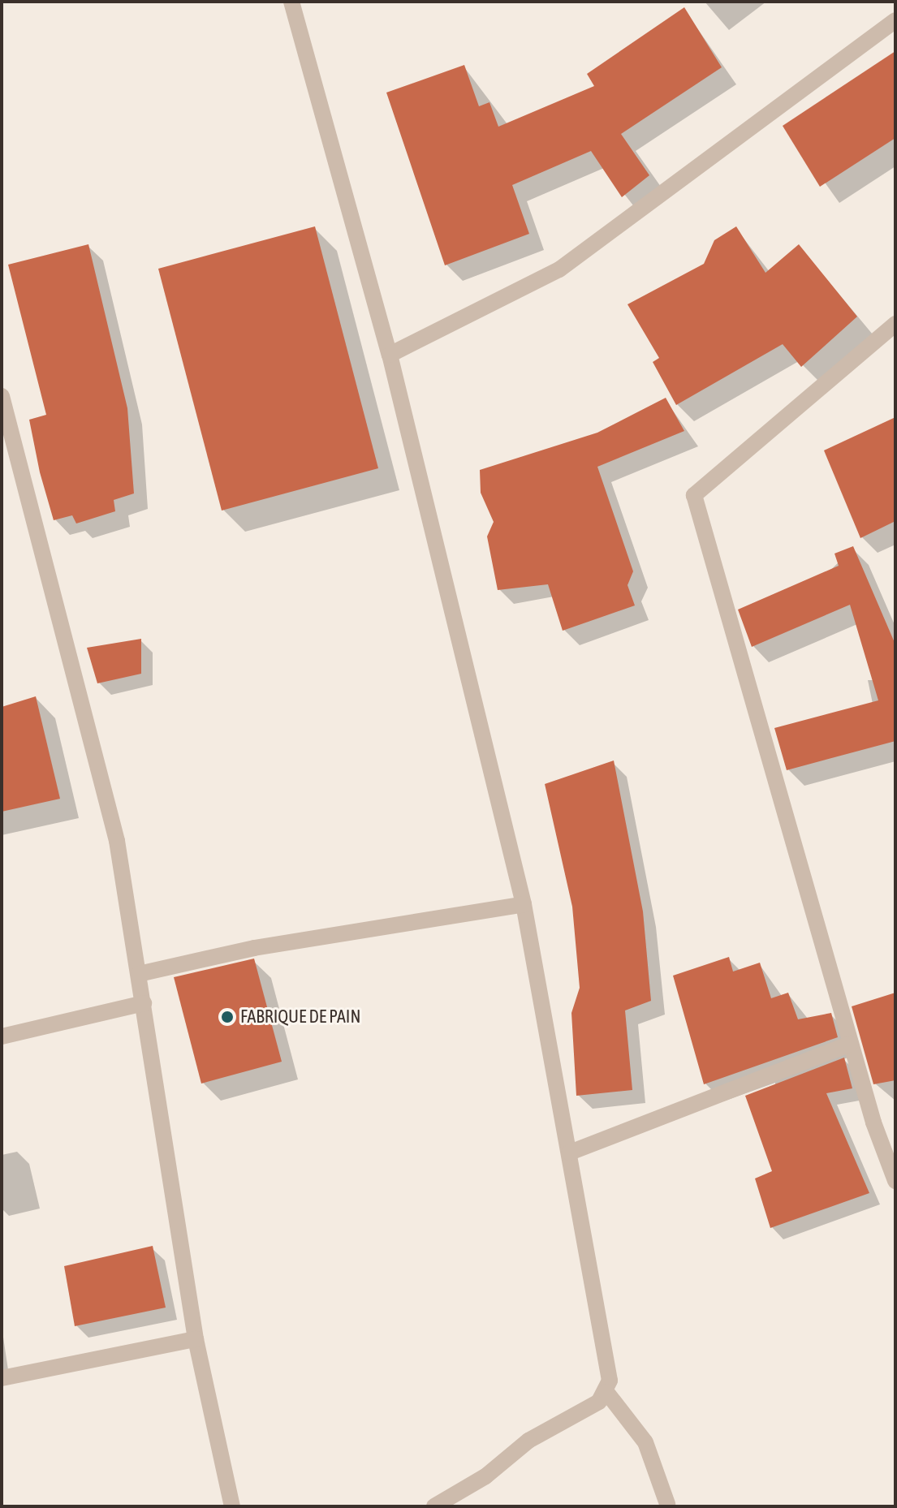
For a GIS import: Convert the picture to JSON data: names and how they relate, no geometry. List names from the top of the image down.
{
  "places": ["FABRIQUE DE PAIN"]
}
